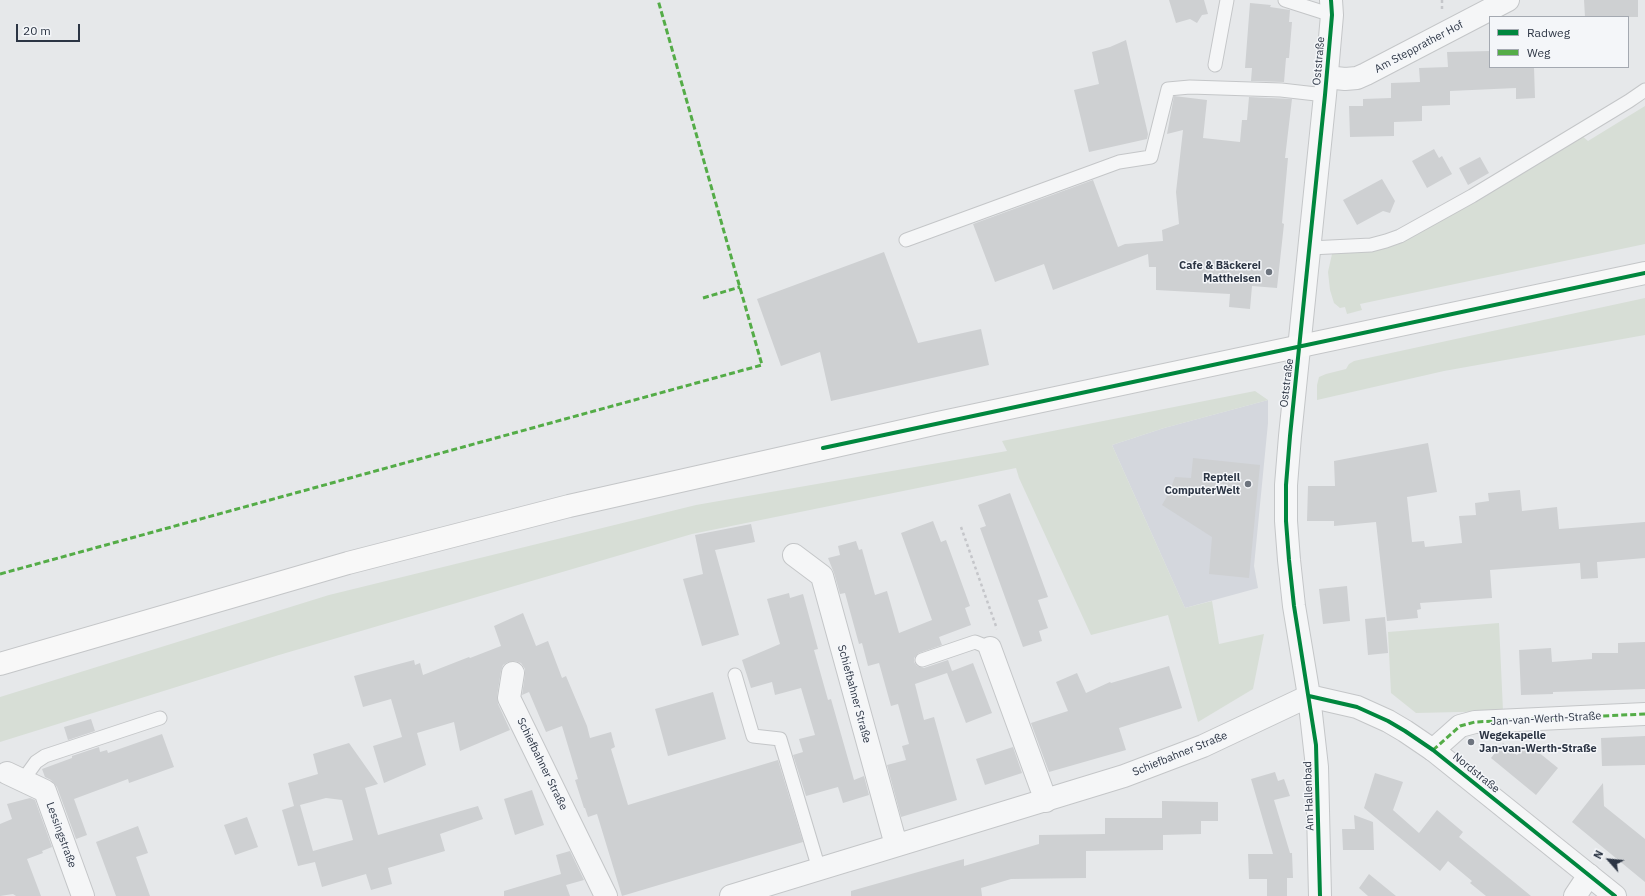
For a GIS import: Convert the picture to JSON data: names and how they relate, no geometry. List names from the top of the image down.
{
  "streets": {
    "street": [
      "Am Stepprather Hof",
      "Oststraße",
      "Schiefbahner Straße",
      "Jan-van-Werth-Straße",
      "Nordstraße",
      "Am Hallenbad",
      "Lessingstraße"
    ]
  },
  "crossings": [
    ["Am Stepprather Hof", "Oststraße"],
    ["Oststraße", "Schiefbahner Straße"],
    ["Oststraße", "Nordstraße"],
    ["Oststraße", "Am Hallenbad"],
    ["Schiefbahner Straße", "Nordstraße"],
    ["Schiefbahner Straße", "Am Hallenbad"],
    ["Jan-van-Werth-Straße", "Nordstraße"],
    ["Nordstraße", "Am Hallenbad"]
  ],
  "places": ["Cafe & Bäckerei Mattheisen", "Repteil ComputerWelt", "Wegekapelle Jan-van-Werth-Straße"],
  "legend": ["Radweg", "Weg"],
  "scale_bar": "20 m",
  "north": "top left"
}
